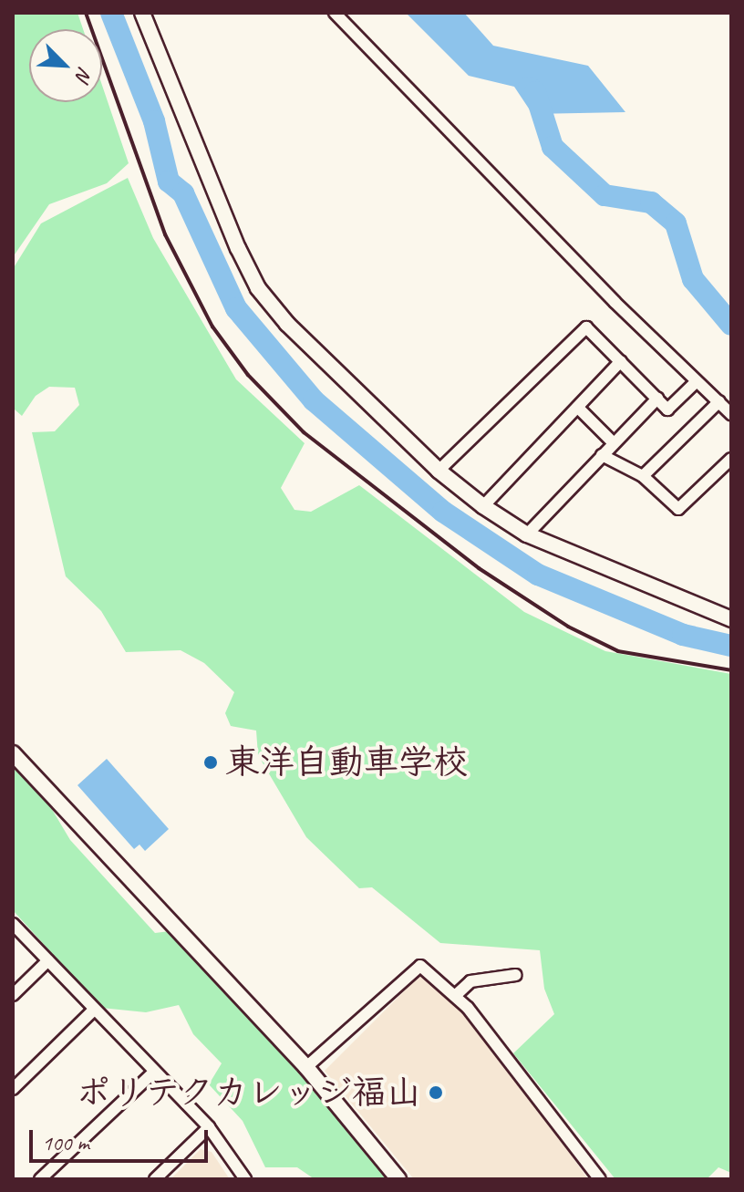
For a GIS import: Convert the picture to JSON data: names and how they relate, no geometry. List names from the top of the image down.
{
  "places": ["東洋自動車学校", "ポリテクカレッジ福山"],
  "scale_bar": "100 m",
  "north": "bottom right"
}
